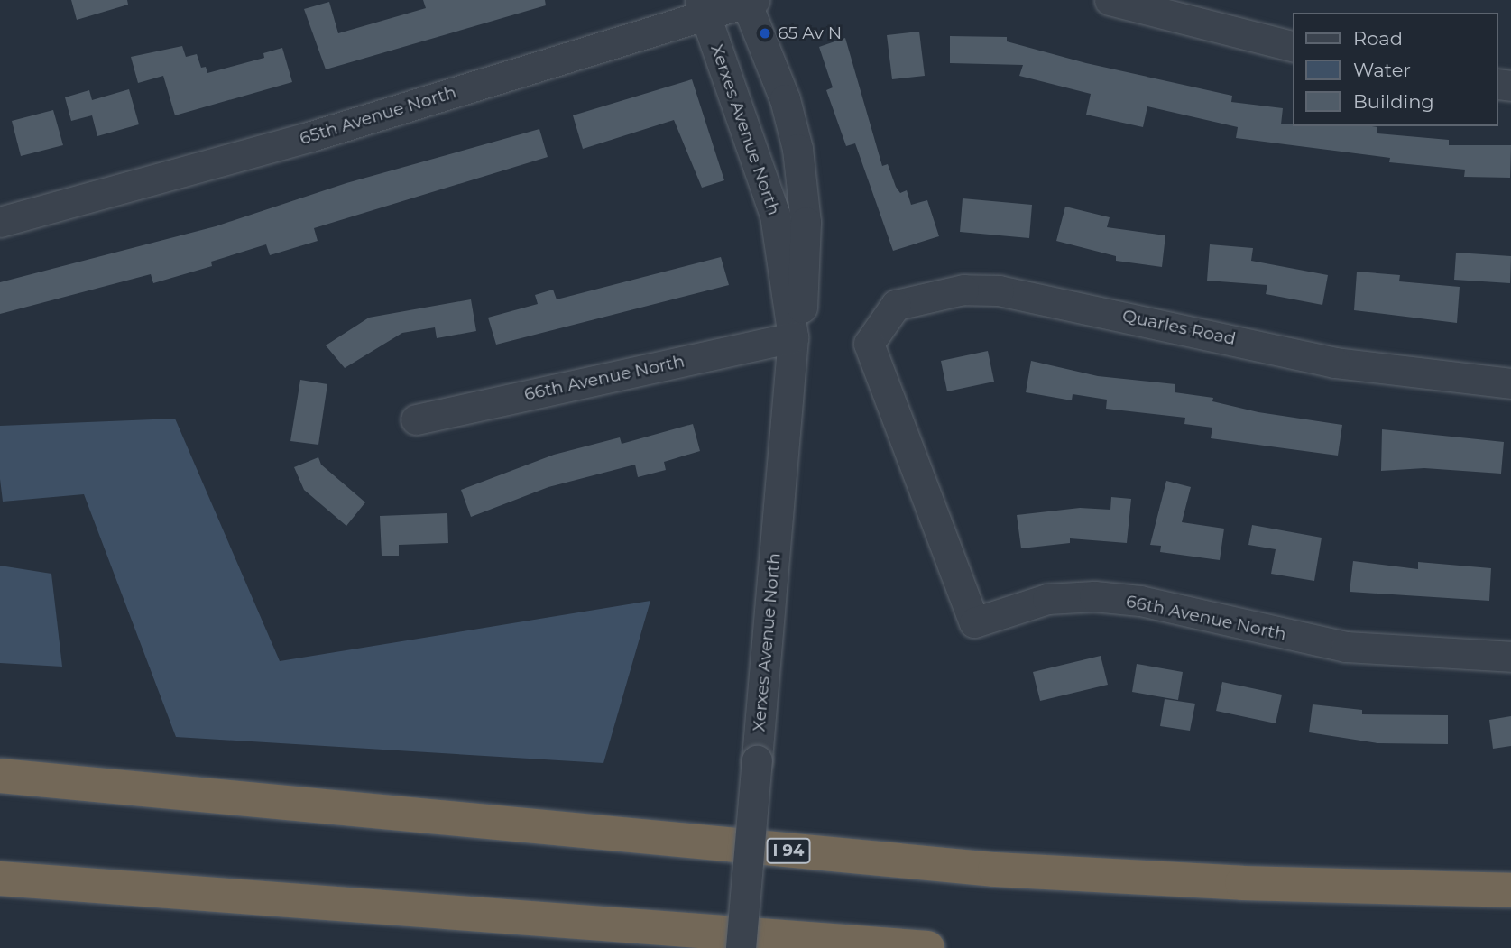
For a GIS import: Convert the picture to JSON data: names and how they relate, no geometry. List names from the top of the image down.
{
  "streets": {
    "highway": ["I 94"],
    "street": [
      "65th Avenue North",
      "Xerxes Avenue North",
      "Quarles Road",
      "66th Avenue North"
    ]
  },
  "crossings": [
    ["65th Avenue North", "Xerxes Avenue North"],
    ["Xerxes Avenue North", "66th Avenue North"],
    ["Quarles Road", "66th Avenue North"]
  ],
  "places": ["65 Av N"],
  "legend": ["Road", "Water", "Building"]
}
